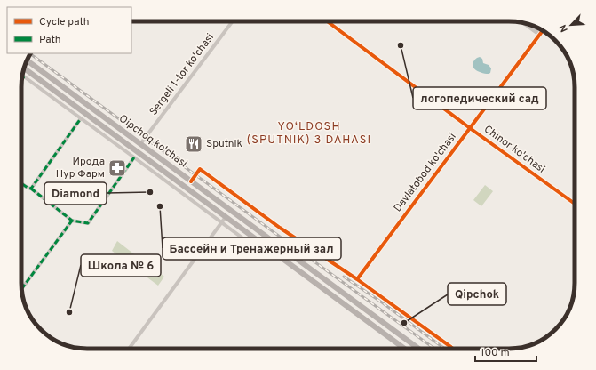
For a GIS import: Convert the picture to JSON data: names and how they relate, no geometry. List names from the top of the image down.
{
  "streets": {
    "main road": ["Qipchoq ko'chasi"],
    "street": ["Sergeli 1-tor ko'chasi", "Chinor ko'chasi", "Davlatobod ko'chasi"]
  },
  "crossings": [
    ["Sergeli 1-tor ko'chasi", "Qipchoq ko'chasi"],
    ["Chinor ko'chasi", "Davlatobod ko'chasi"]
  ],
  "districts": ["YO‘LDOSH (SPUTNIK) 3 DAHASI"],
  "places": {
    "other": [
      "логопедический сад",
      "Diamond",
      "Бассейн и Тренажерный зал",
      "Школа № 6",
      "Qipchok"
    ],
    "restaurant": ["Sputnik"],
    "pharmacy": ["Ирода Нур Фарм"]
  },
  "legend": ["Cycle path", "Path"],
  "scale_bar": "100 m",
  "north": "bottom left"
}
